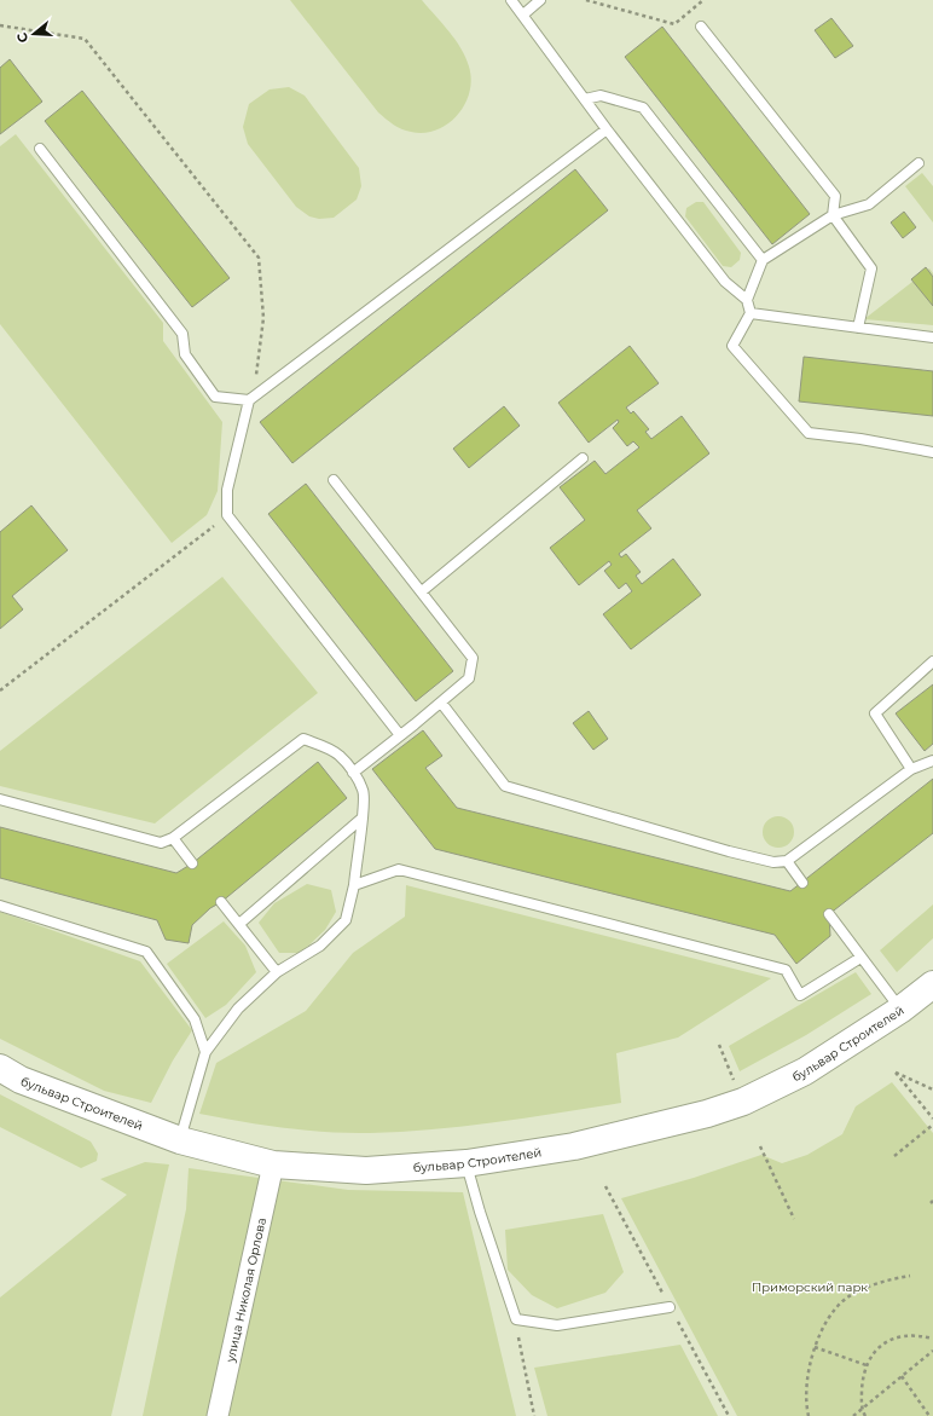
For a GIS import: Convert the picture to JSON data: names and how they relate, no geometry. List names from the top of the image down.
{
  "streets": {
    "street": ["бульвар Строителей", "улица Николая Орлова"]
  },
  "crossings": [
    ["бульвар Строителей", "улица Николая Орлова"]
  ],
  "parks": ["Приморский парк"],
  "north": "left"
}
